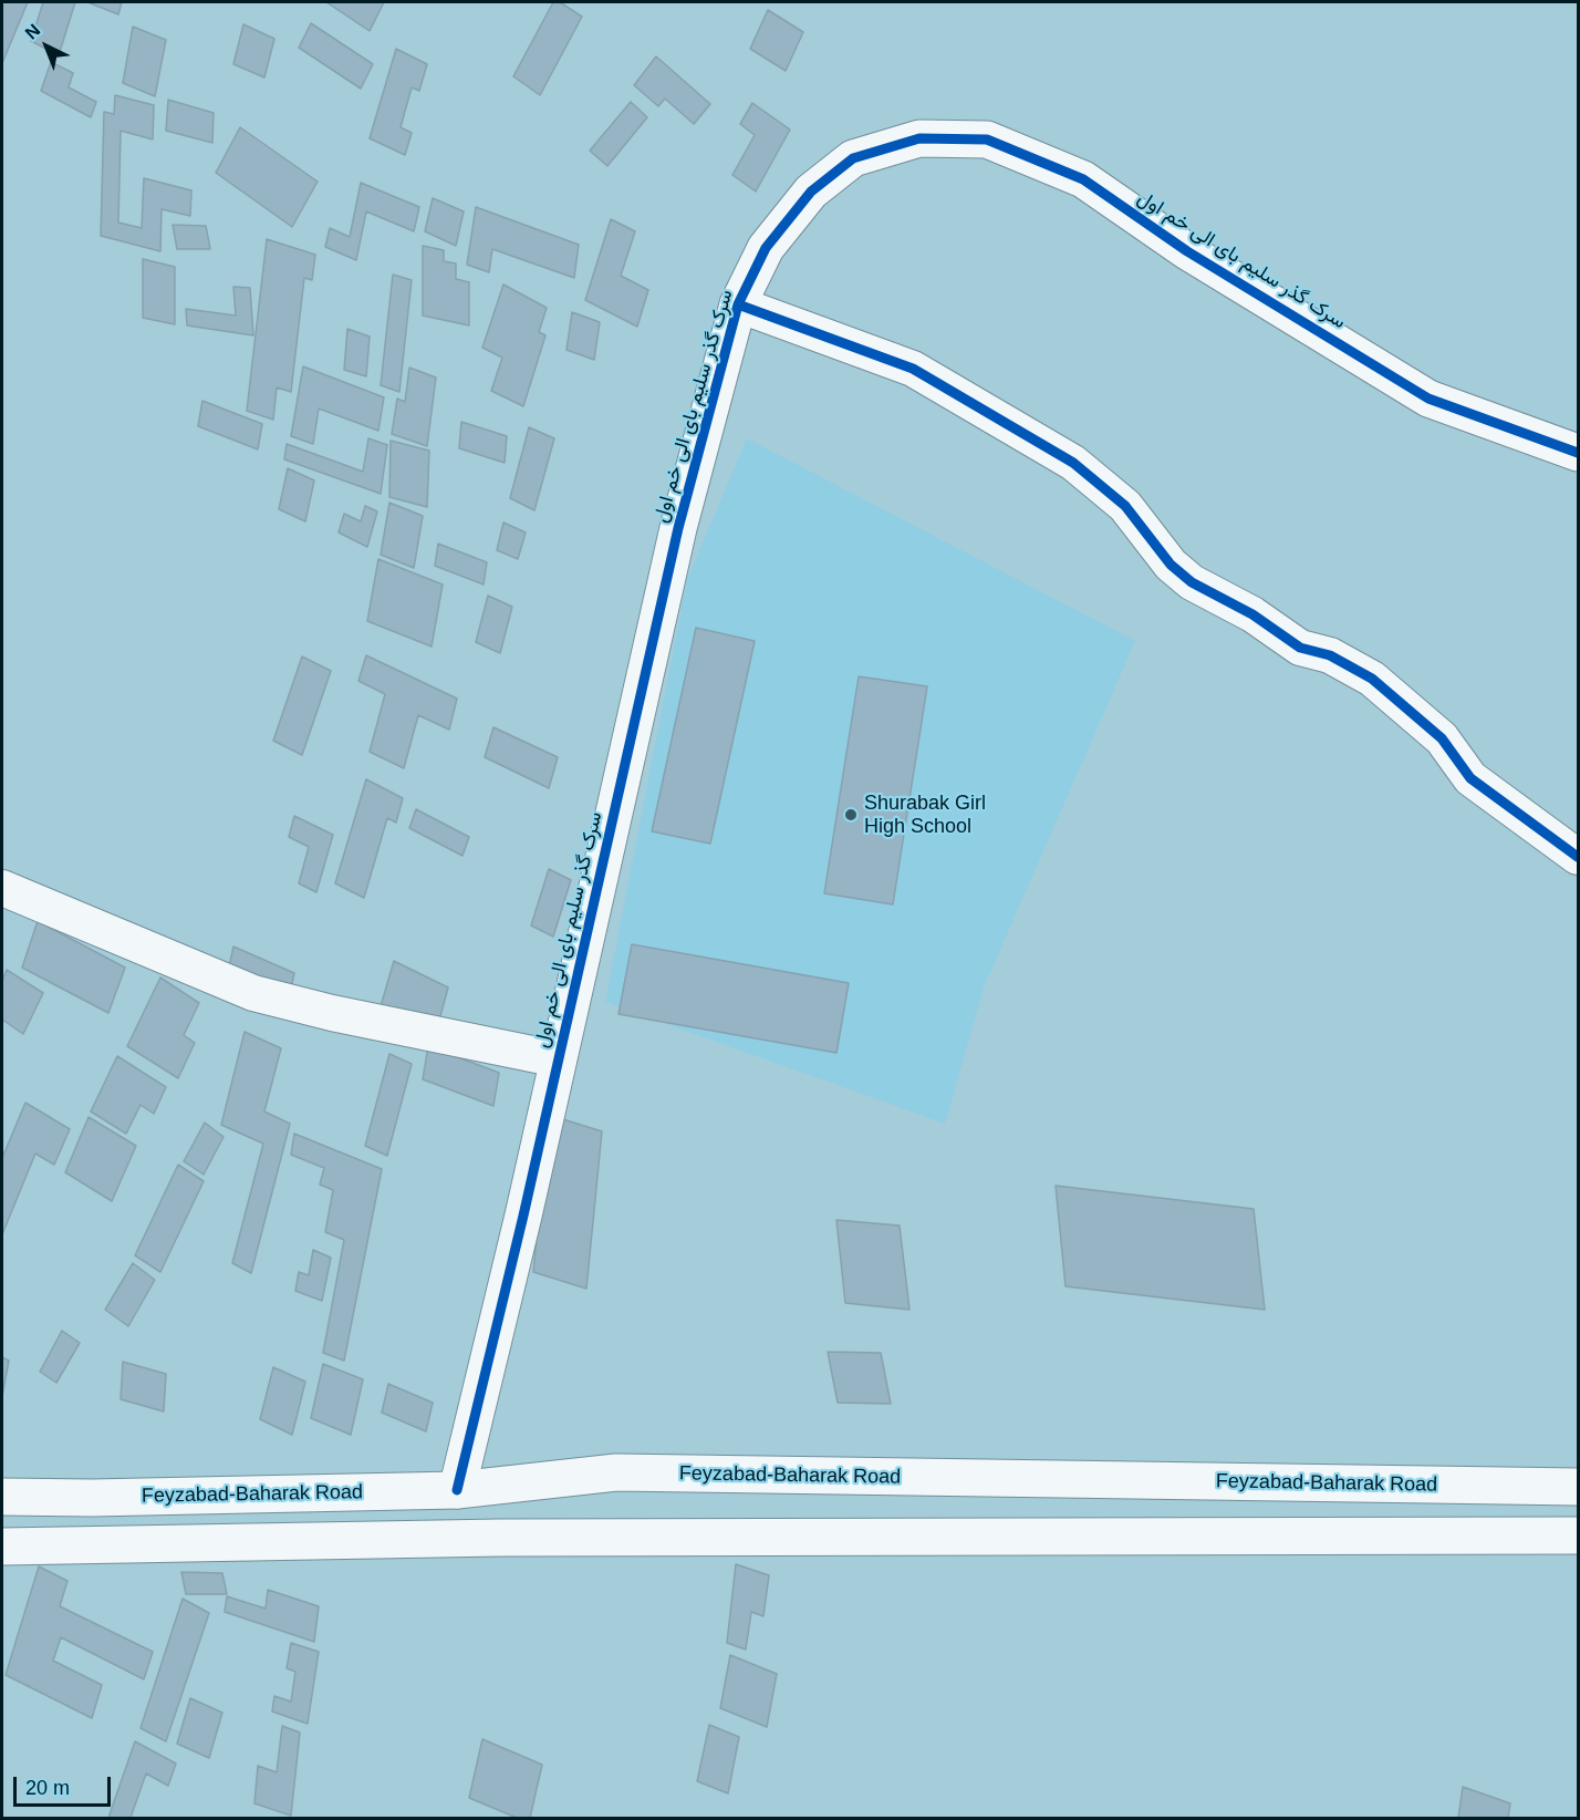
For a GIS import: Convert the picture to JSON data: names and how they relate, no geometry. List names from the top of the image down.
{
  "streets": {
    "main road": ["سرک گذر سلیم بای الی خم اول", "Feyzabad-Baharak Road"]
  },
  "crossings": [
    ["سرک گذر سلیم بای الی خم اول", "Feyzabad-Baharak Road"]
  ],
  "places": ["Shurabak Girl High School"],
  "scale_bar": "20 m",
  "north": "top left"
}
